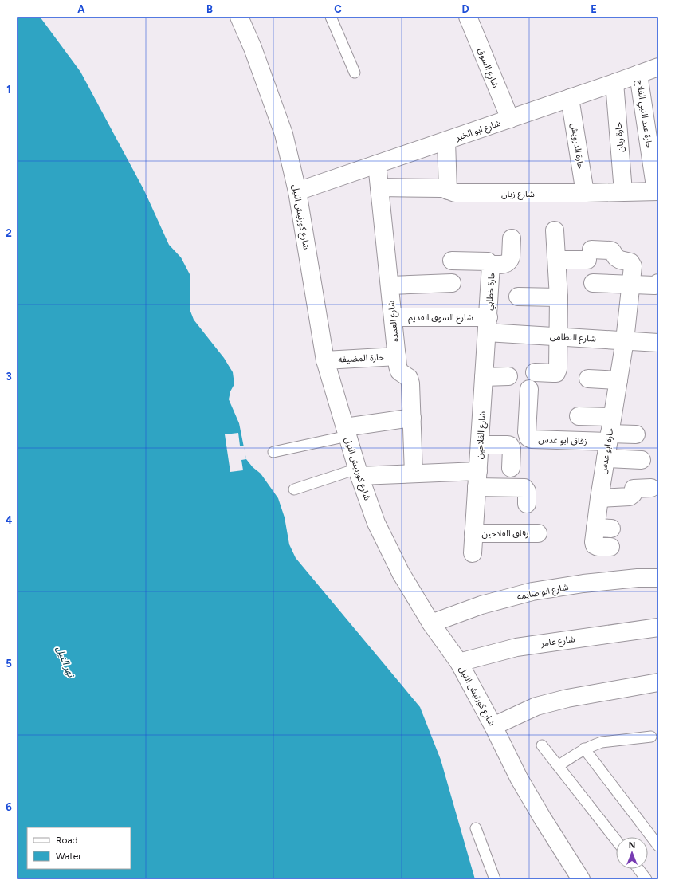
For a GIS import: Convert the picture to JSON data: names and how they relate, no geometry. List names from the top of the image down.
{
  "streets": {
    "street": [
      "شارع السوق",
      "حارة عبد النبي الفلاح",
      "شارع ابو الخير",
      "حارة زيان",
      "حارة الدرويش",
      "شارع زيان",
      "شارع كورنيش النيل",
      "حارة خطابي",
      "شارع السوق القديم",
      "شارع العمده",
      "شارع النظامى",
      "حارة المضيفه",
      "شارع الفلاحين",
      "زقاق ابو عدس",
      "حارة ابو عدس",
      "زقاق الفلاحين",
      "شارع ابو صايمه",
      "شارع عامر"
    ]
  },
  "crossings": [
    ["شارع السوق", "شارع ابو الخير"],
    ["حارة عبد النبي الفلاح", "شارع ابو الخير"],
    ["حارة عبد النبي الفلاح", "شارع زيان"],
    ["شارع ابو الخير", "حارة زيان"],
    ["شارع ابو الخير", "حارة الدرويش"],
    ["شارع ابو الخير", "شارع كورنيش النيل"],
    ["شارع ابو الخير", "شارع العمده"],
    ["حارة زيان", "شارع زيان"],
    ["حارة الدرويش", "شارع زيان"],
    ["شارع زيان", "شارع العمده"],
    ["شارع كورنيش النيل", "حارة المضيفه"],
    ["شارع كورنيش النيل", "شارع ابو صايمه"],
    ["شارع كورنيش النيل", "شارع عامر"],
    ["حارة خطابي", "شارع السوق القديم"],
    ["حارة خطابي", "شارع النظامى"],
    ["حارة خطابي", "شارع الفلاحين"],
    ["شارع السوق القديم", "شارع العمده"],
    ["شارع السوق القديم", "شارع النظامى"],
    ["شارع السوق القديم", "شارع الفلاحين"],
    ["شارع العمده", "حارة المضيفه"],
    ["شارع النظامى", "شارع الفلاحين"],
    ["شارع النظامى", "حارة ابو عدس"],
    ["شارع الفلاحين", "زقاق الفلاحين"],
    ["زقاق ابو عدس", "حارة ابو عدس"]
  ],
  "water": ["نهر النيل"],
  "legend": ["Road", "Water"],
  "north": "top",
  "grid": {
    "columns": [
      "A",
      "B",
      "C",
      "D",
      "E"
    ],
    "rows": [
      "1",
      "2",
      "3",
      "4",
      "5",
      "6"
    ]
  }
}
